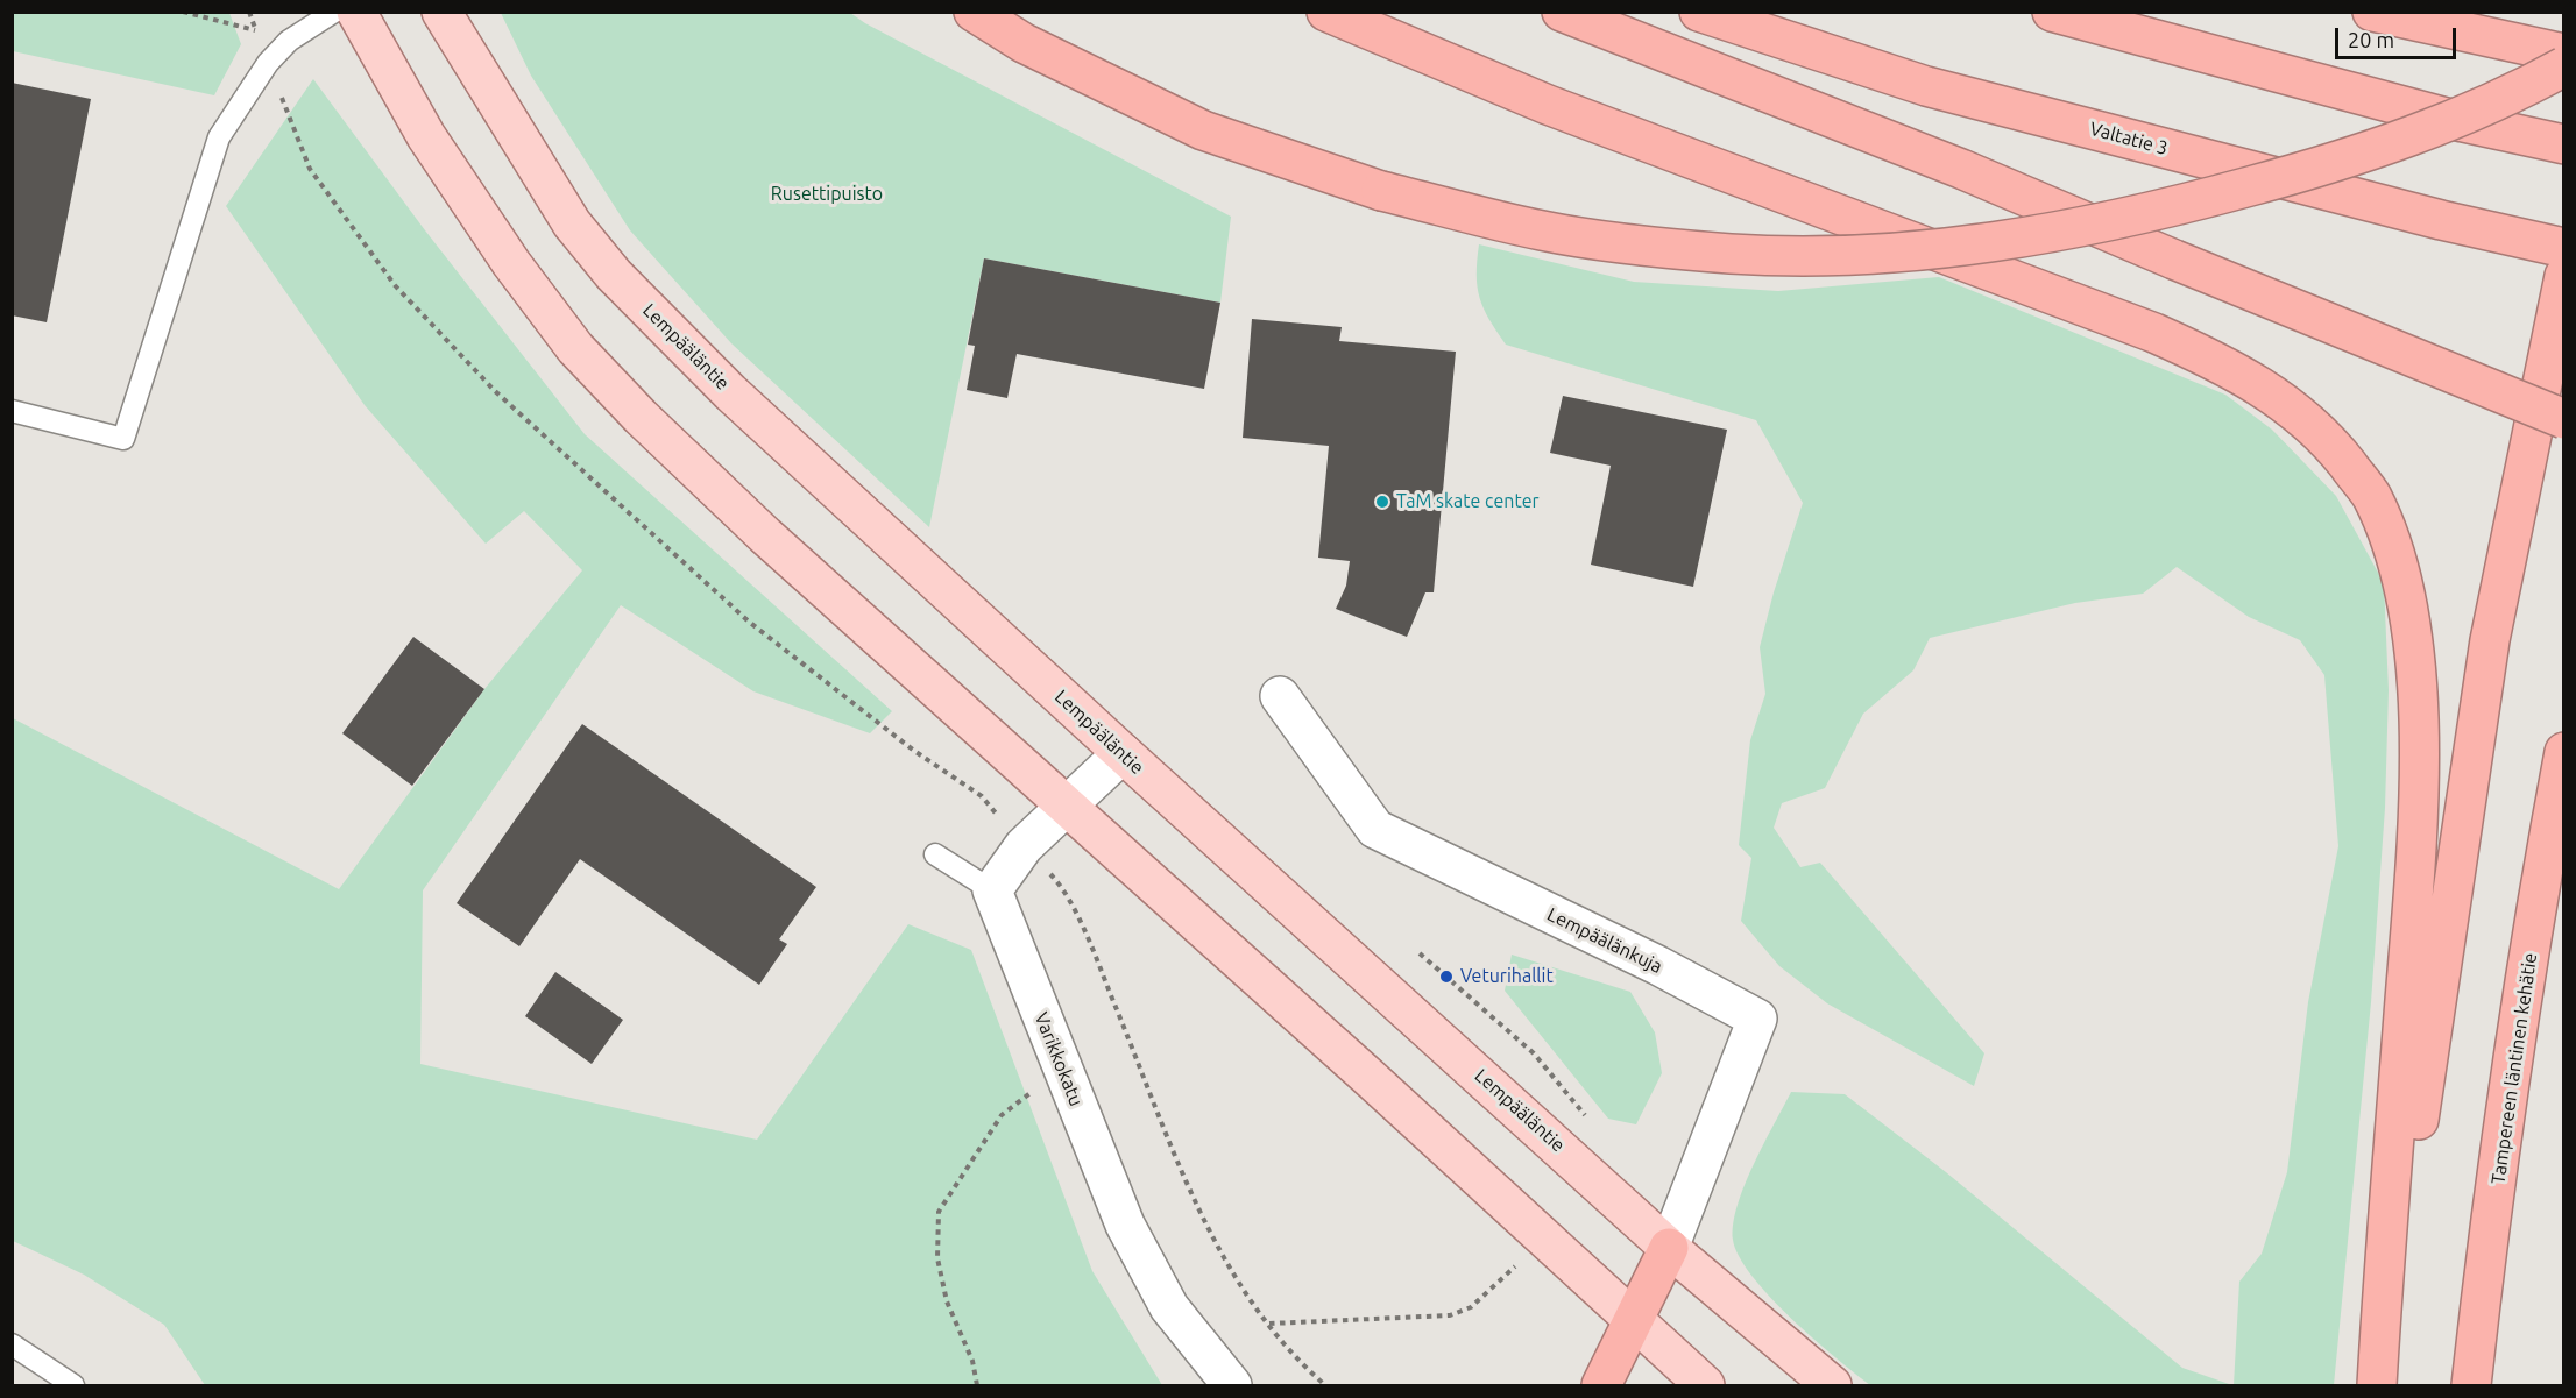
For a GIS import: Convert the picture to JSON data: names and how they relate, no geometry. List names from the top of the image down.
{
  "streets": {
    "highway": ["Valtatie 3", "Tampereen läntinen kehätie"],
    "main road": ["Lempääläntie"],
    "street": ["Lempäälänkuja", "Varikkokatu"]
  },
  "crossings": [
    ["Lempääläntie", "Lempäälänkuja"]
  ],
  "parks": ["Rusettipuisto"],
  "places": ["TaM skate center", "Veturihallit"],
  "scale_bar": "20 m"
}
